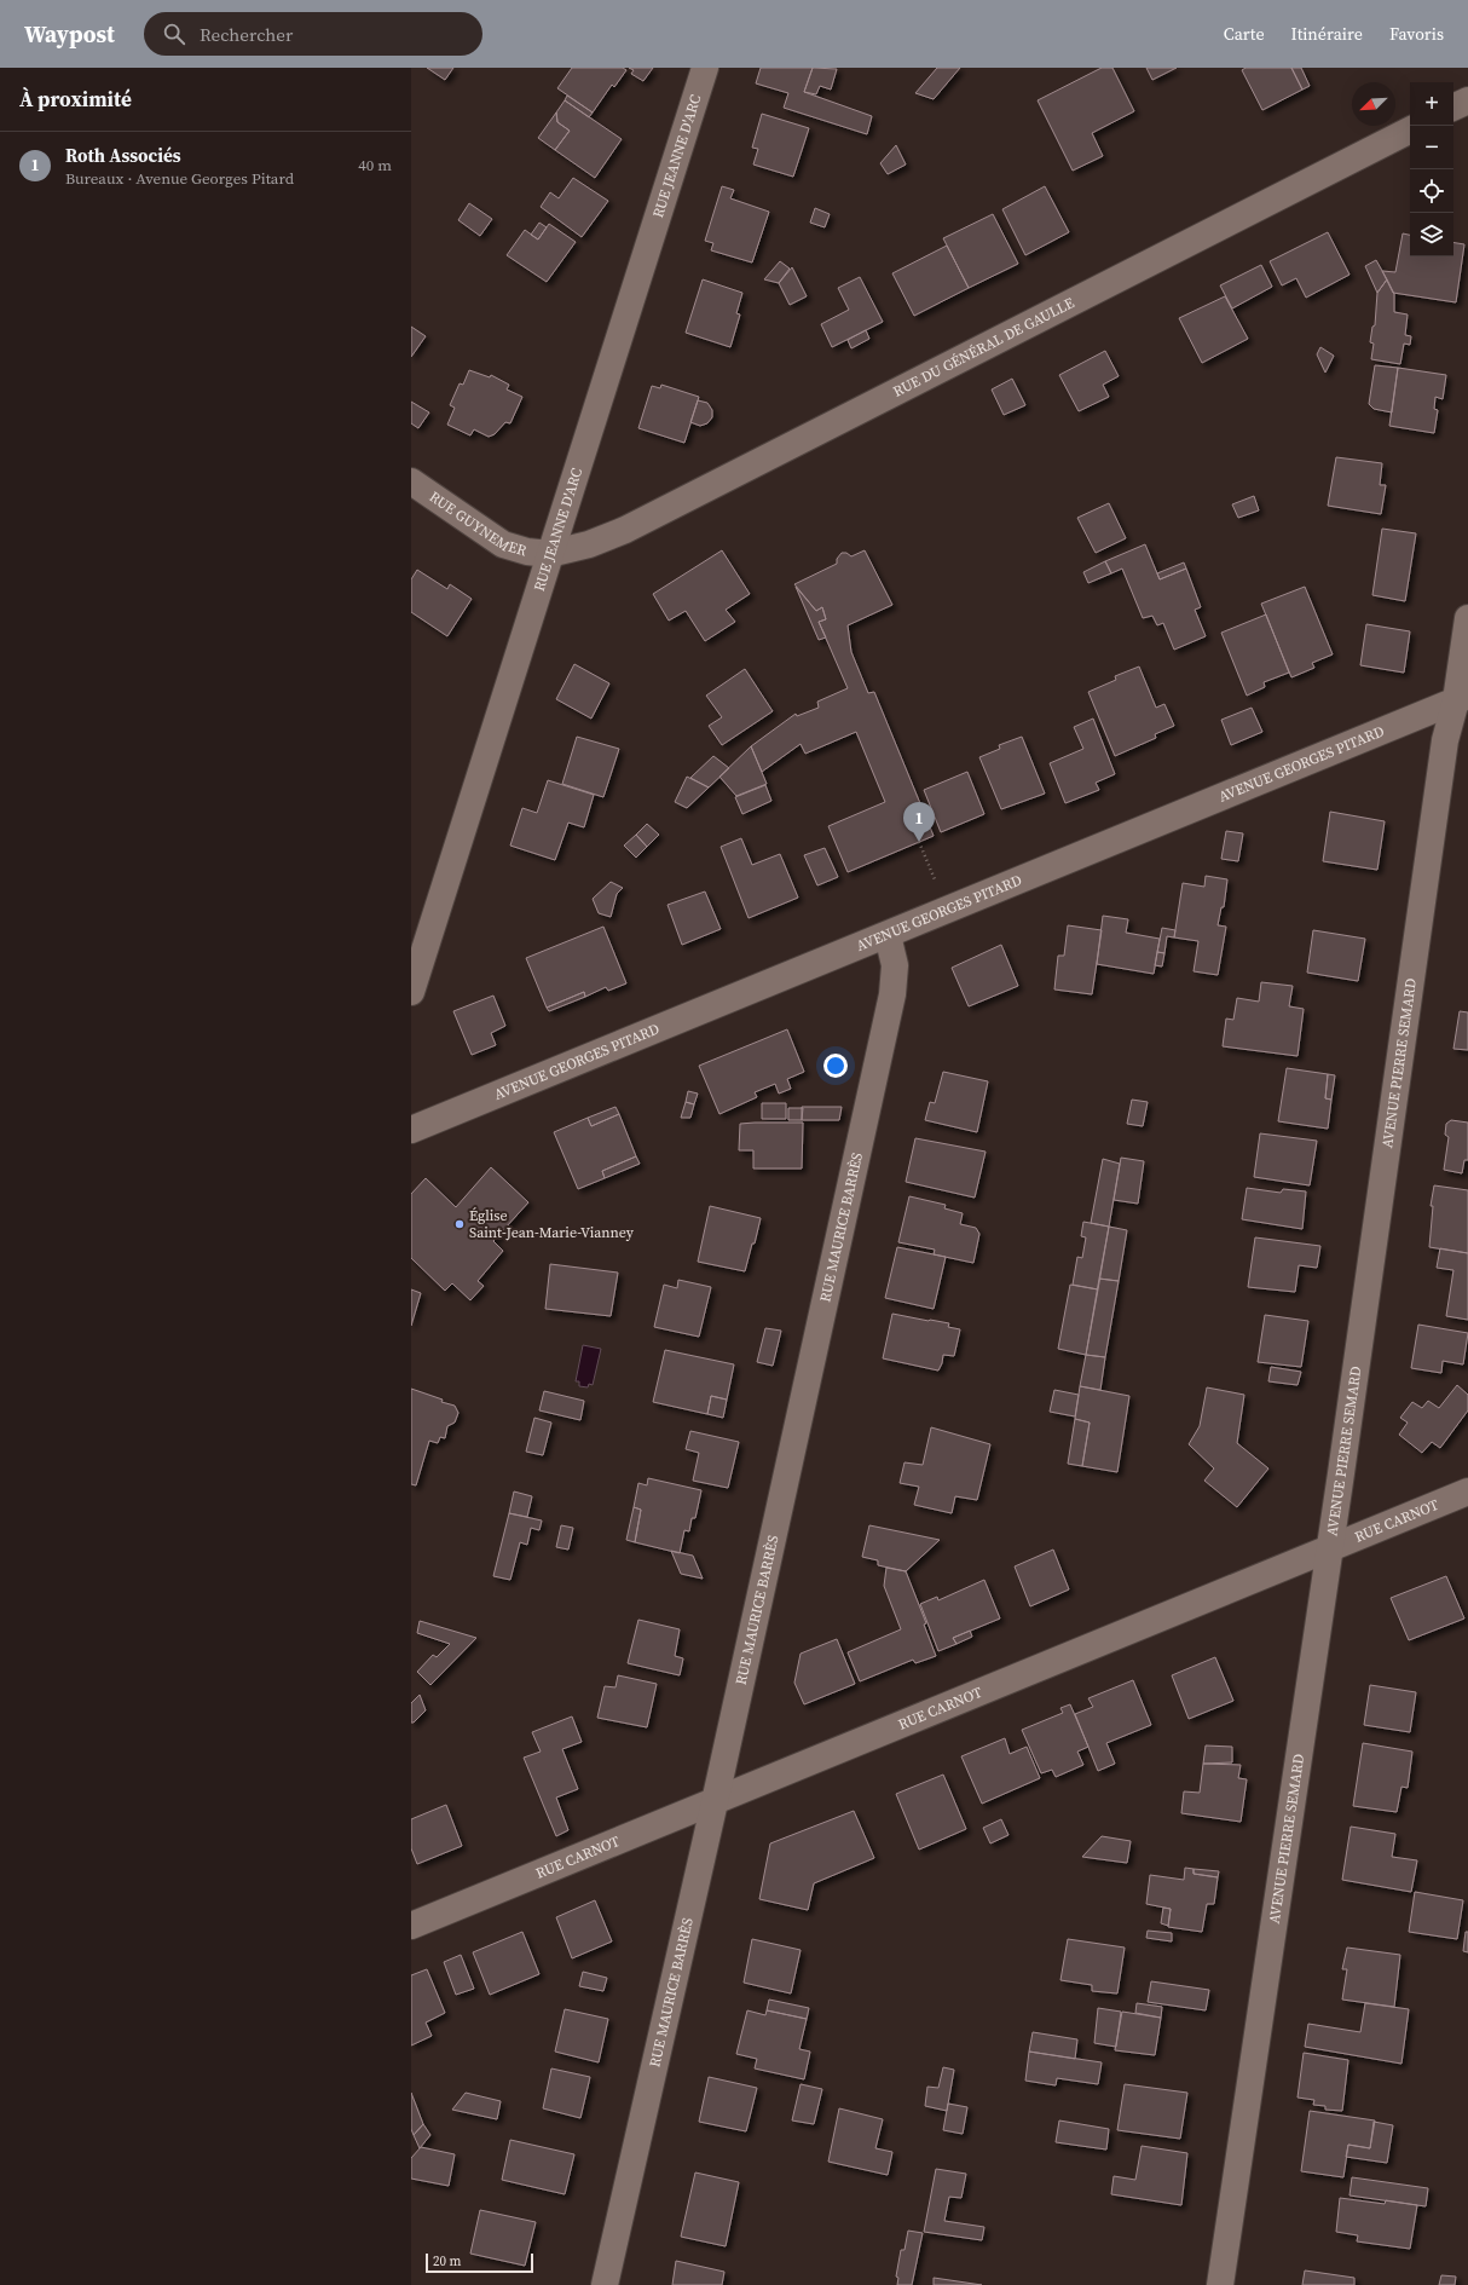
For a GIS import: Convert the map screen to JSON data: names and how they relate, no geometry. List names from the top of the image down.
{
  "streets": {
    "street": [
      "RUE JEANNE D'ARC",
      "RUE DU GÉNÉRAL DE GAULLE",
      "RUE GUYNEMER",
      "AVENUE GEORGES PITARD",
      "AVENUE PIERRE SEMARD",
      "RUE MAURICE BARRÈS",
      "RUE CARNOT"
    ]
  },
  "crossings": [
    ["RUE JEANNE D'ARC", "RUE DU GÉNÉRAL DE GAULLE"],
    ["RUE JEANNE D'ARC", "RUE GUYNEMER"],
    ["RUE DU GÉNÉRAL DE GAULLE", "RUE GUYNEMER"],
    ["AVENUE GEORGES PITARD", "AVENUE PIERRE SEMARD"],
    ["AVENUE GEORGES PITARD", "RUE MAURICE BARRÈS"],
    ["AVENUE PIERRE SEMARD", "RUE CARNOT"],
    ["RUE MAURICE BARRÈS", "RUE CARNOT"]
  ],
  "places": ["Église Saint-Jean-Marie-Vianney"],
  "scale_bar": "20 m",
  "north": "bottom left",
  "page": {
    "header": "Waypost",
    "search": "Rechercher",
    "nav": ["Carte", "Itinéraire", "Favoris"],
    "heading": "À proximité",
    "map_buttons": ["+", "−"],
    "list": [
      {
        "mark": "1",
        "name": "Roth Associés",
        "note": "Bureaux · Avenue Georges Pitard",
        "value": "40 m"
      }
    ],
    "pins": "1",
    "scale": "20 m"
  }
}
